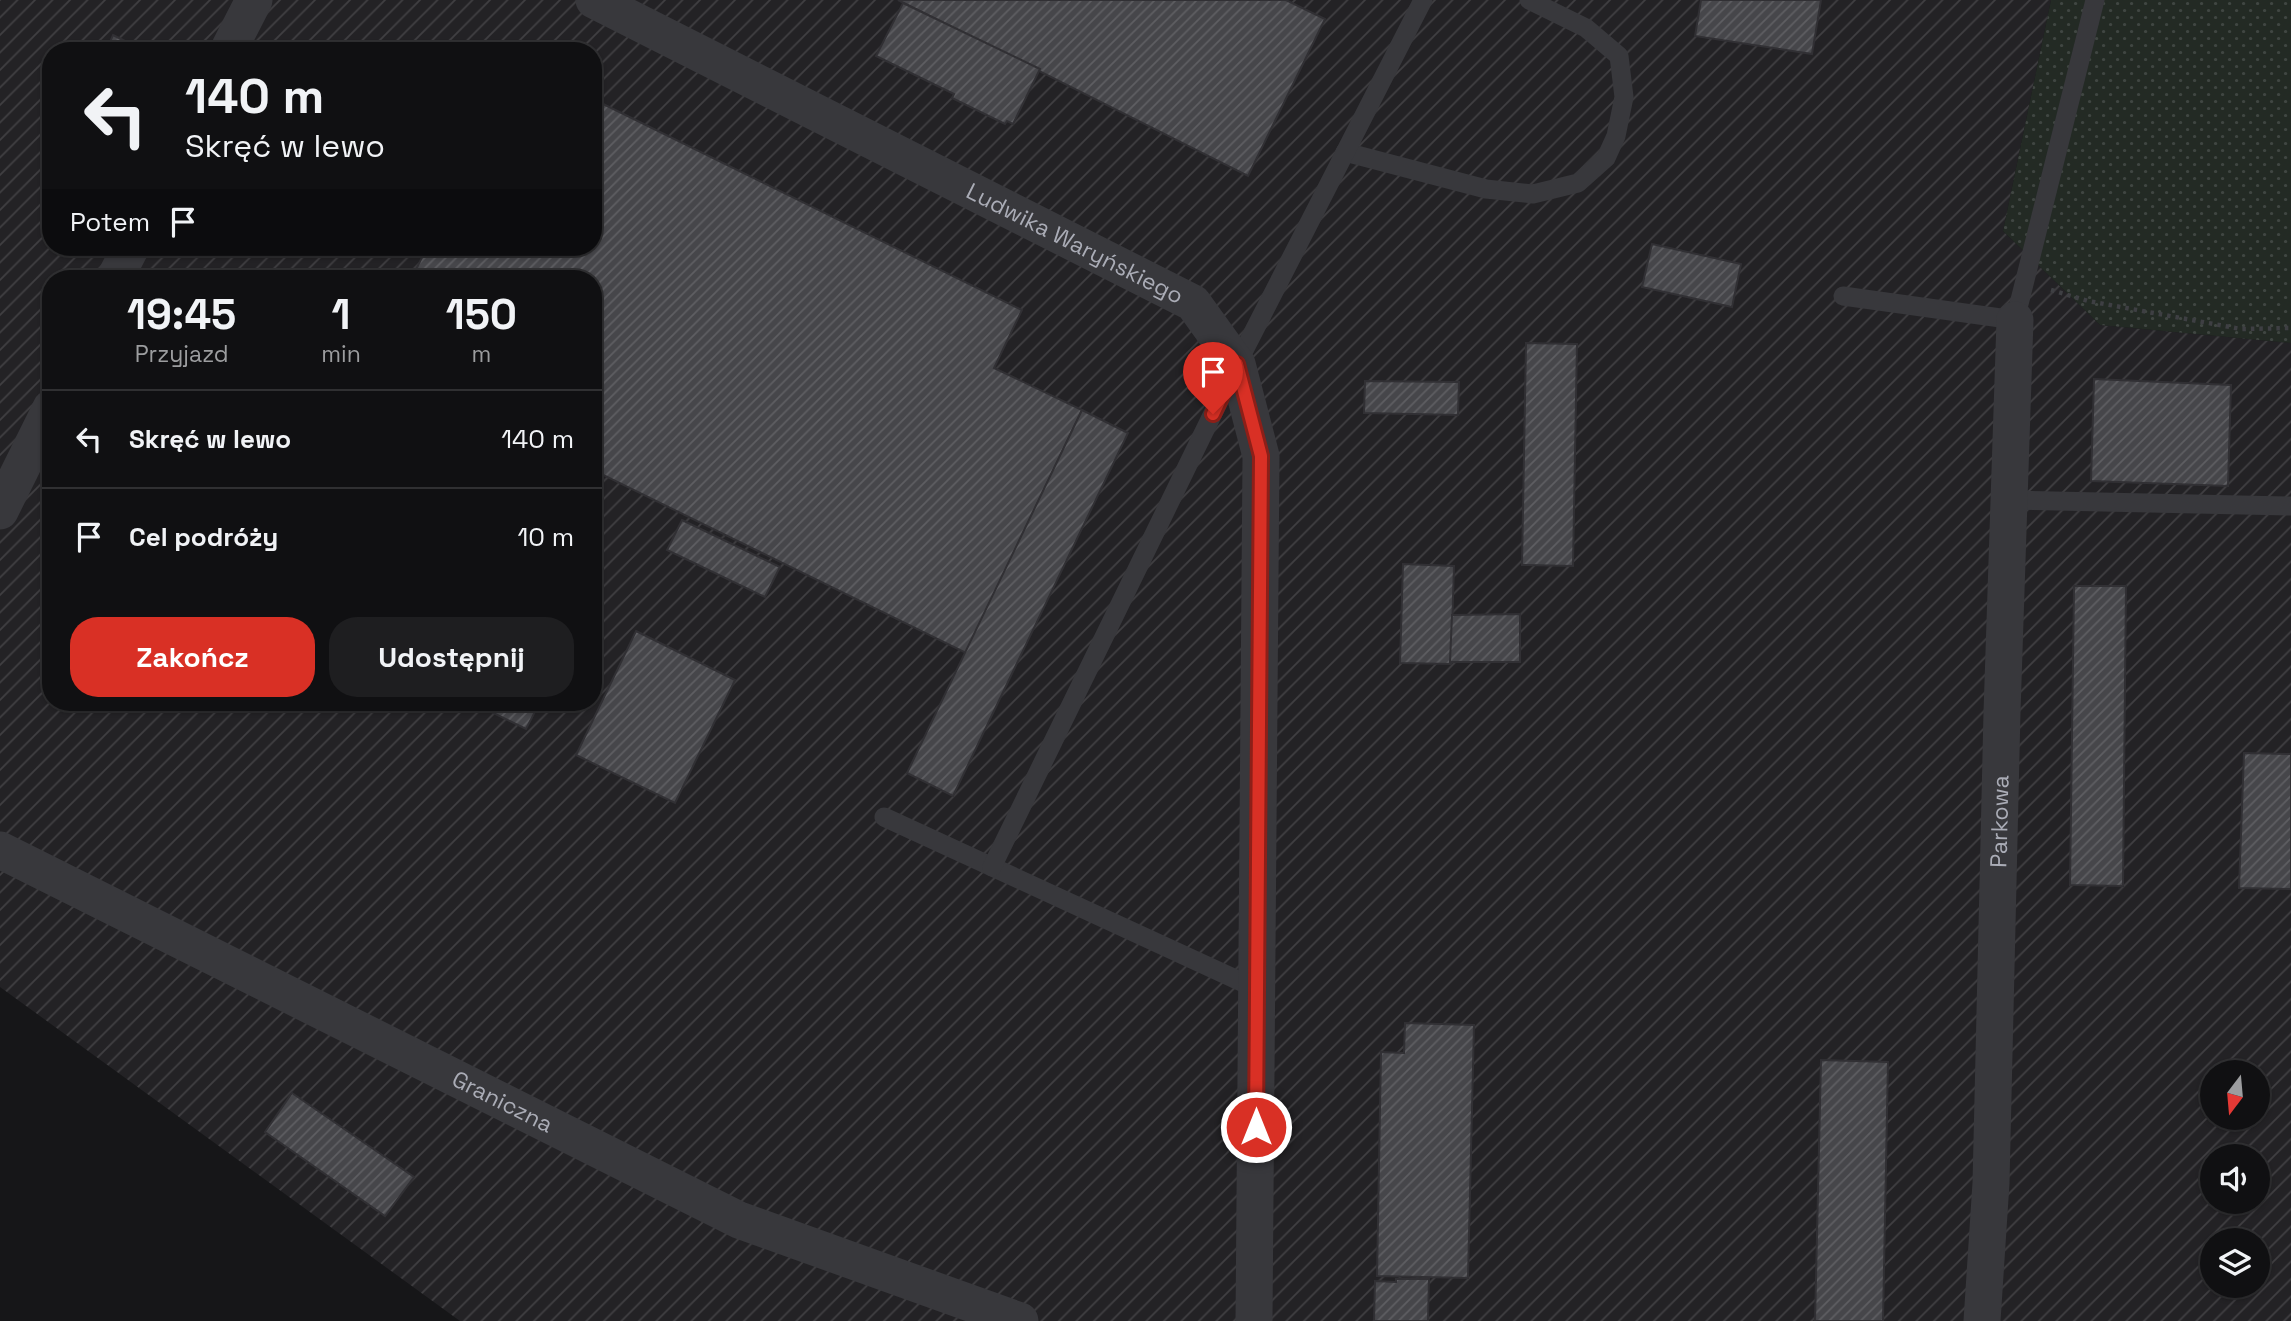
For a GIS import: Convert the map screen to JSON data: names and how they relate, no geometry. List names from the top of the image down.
{
  "streets": {
    "street": ["Ludwika Waryńskiego", "Parkowa", "Graniczna"]
  },
  "north": "bottom",
  "page": {
    "turn": ["140 m", "Skręć w lewo"],
    "then": "Potem",
    "eta": [
      "19:45",
      "Przyjazd",
      "1",
      "min",
      "150",
      "m"
    ],
    "list": [
      {
        "name": "Skręć w lewo",
        "value": "140 m"
      },
      {
        "name": "Cel podróży",
        "value": "10 m"
      }
    ],
    "buttons": ["Zakończ", "Udostępnij"]
  }
}
